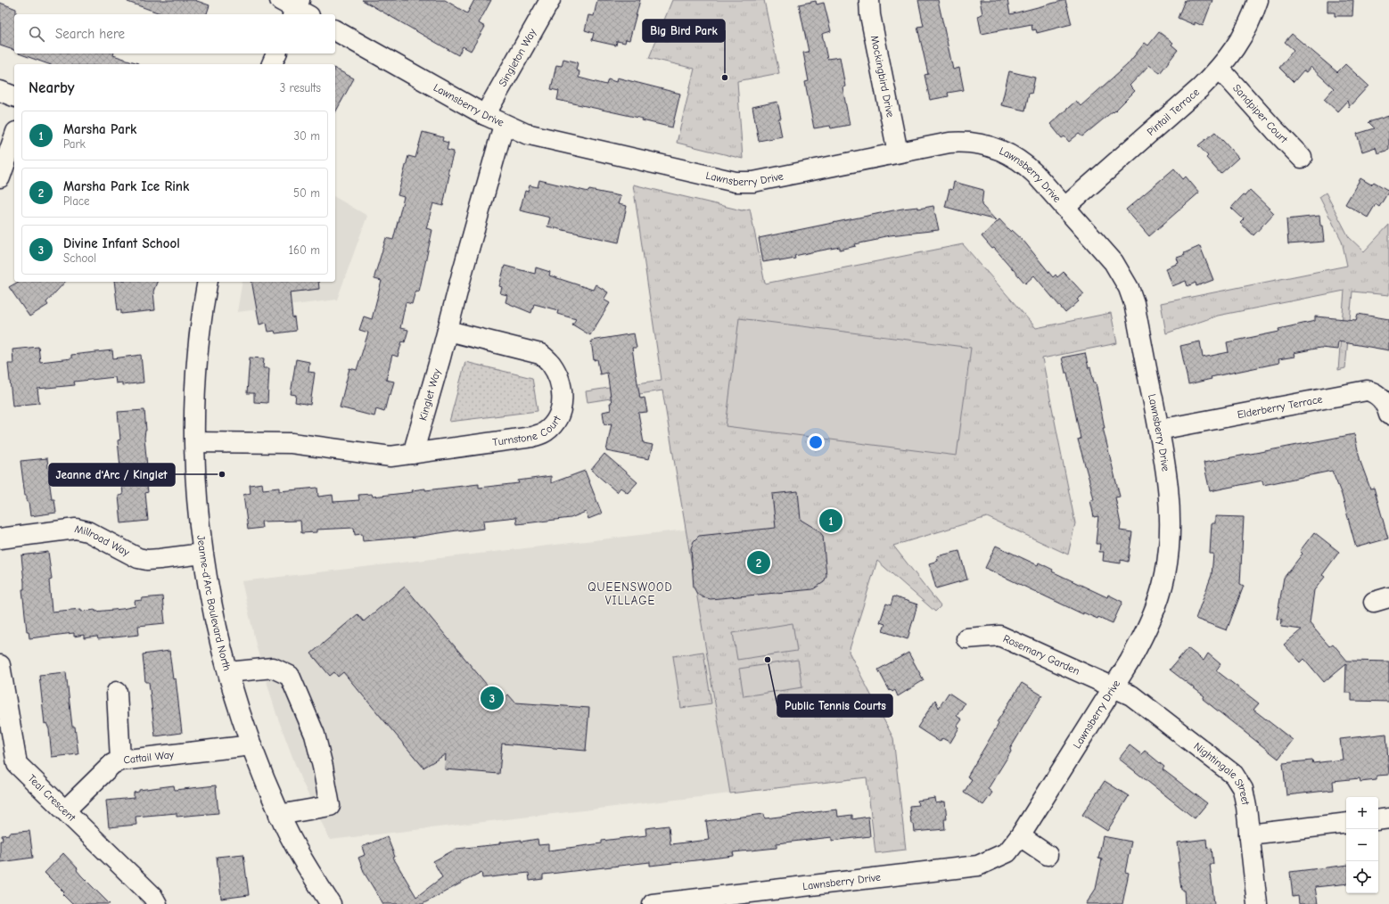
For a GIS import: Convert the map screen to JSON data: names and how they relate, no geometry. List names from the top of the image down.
{
  "streets": {
    "street": [
      "Singleton Way",
      "Mockingbird Drive",
      "Lawnsberry Drive",
      "Pintail Terrace",
      "Sandpiper Court",
      "Kinglet Way",
      "Elderberry Terrace",
      "Turnstone Court",
      "Millroad Way",
      "Jeanne-d'Arc Boulevard North",
      "Rosemary Garden",
      "Cattail Way",
      "Nightingale Street",
      "Teal Crescent"
    ]
  },
  "crossings": [
    ["Singleton Way", "Lawnsberry Drive"],
    ["Mockingbird Drive", "Lawnsberry Drive"],
    ["Lawnsberry Drive", "Pintail Terrace"],
    ["Lawnsberry Drive", "Kinglet Way"],
    ["Lawnsberry Drive", "Elderberry Terrace"],
    ["Lawnsberry Drive", "Rosemary Garden"],
    ["Lawnsberry Drive", "Nightingale Street"],
    ["Pintail Terrace", "Sandpiper Court"],
    ["Kinglet Way", "Turnstone Court"],
    ["Millroad Way", "Jeanne-d'Arc Boulevard North"],
    ["Jeanne-d'Arc Boulevard North", "Cattail Way"],
    ["Rosemary Garden", "Nightingale Street"],
    ["Cattail Way", "Teal Crescent"]
  ],
  "districts": ["QUEENSWOOD VILLAGE"],
  "places": ["Big Bird Park", "Jeanne d'Arc / Kinglet", "Public Tennis Courts"],
  "page": {
    "search": "Search here",
    "heading": ["Nearby", "3 results"],
    "list": [
      {
        "mark": "1",
        "name": "Marsha Park",
        "note": "Park",
        "value": "30 m"
      },
      {
        "mark": "2",
        "name": "Marsha Park Ice Rink",
        "note": "Place",
        "value": "50 m"
      },
      {
        "mark": "3",
        "name": "Divine Infant School",
        "note": "School",
        "value": "160 m"
      }
    ],
    "pins": ["1", "2", "3"],
    "map_buttons": ["+", "−"]
  }
}
